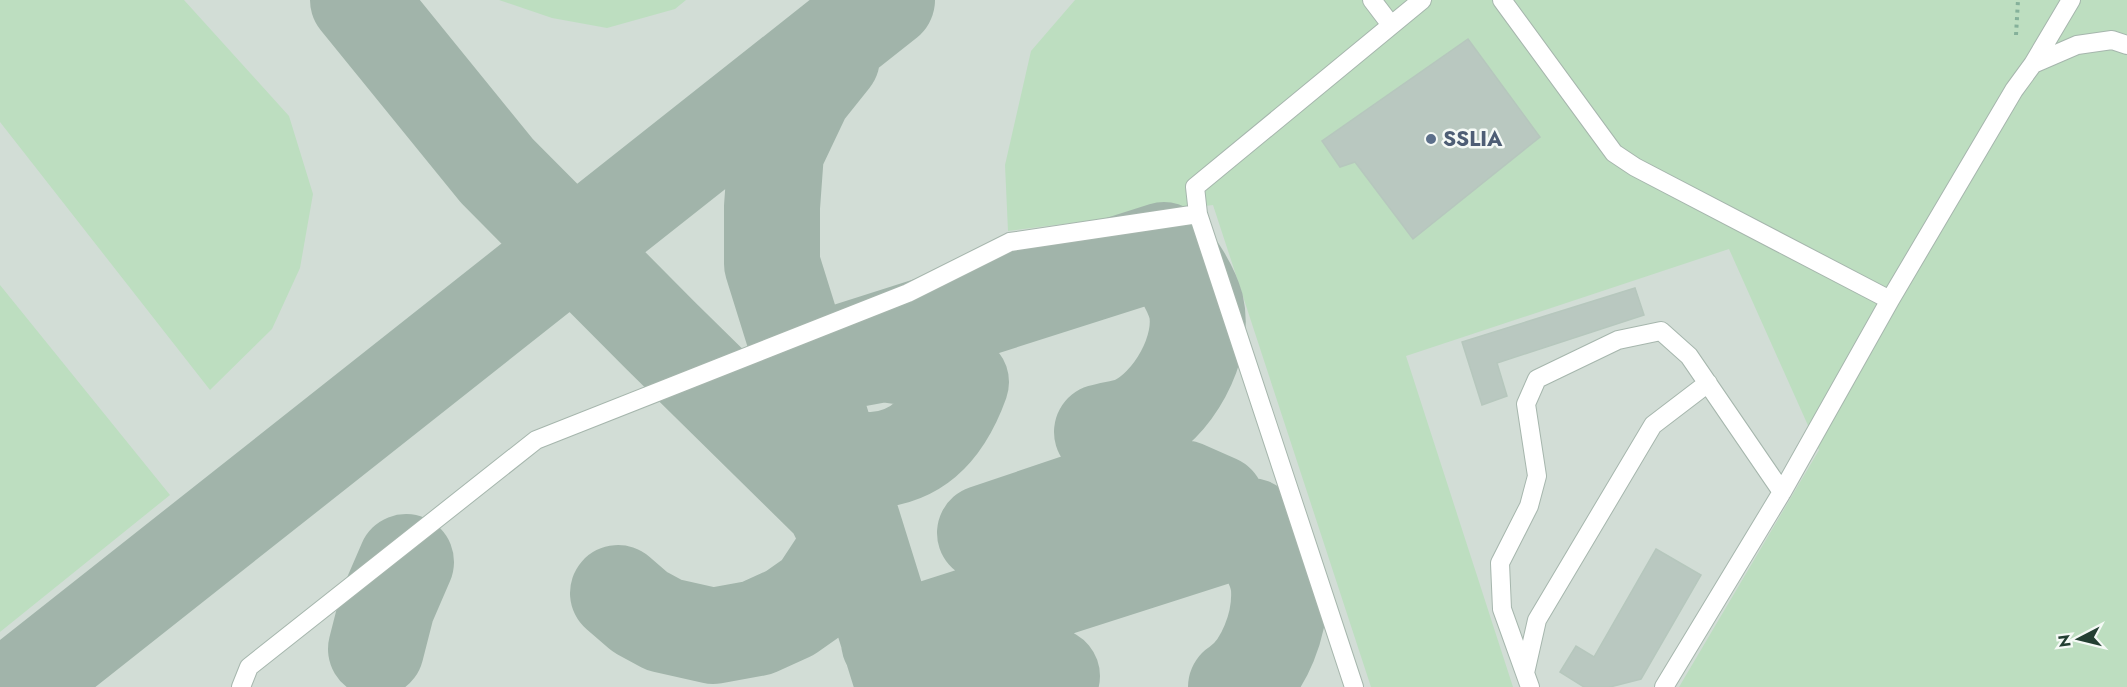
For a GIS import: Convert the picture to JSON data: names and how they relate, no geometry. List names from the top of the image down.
{
  "places": ["SSLIA"],
  "north": "left"
}
